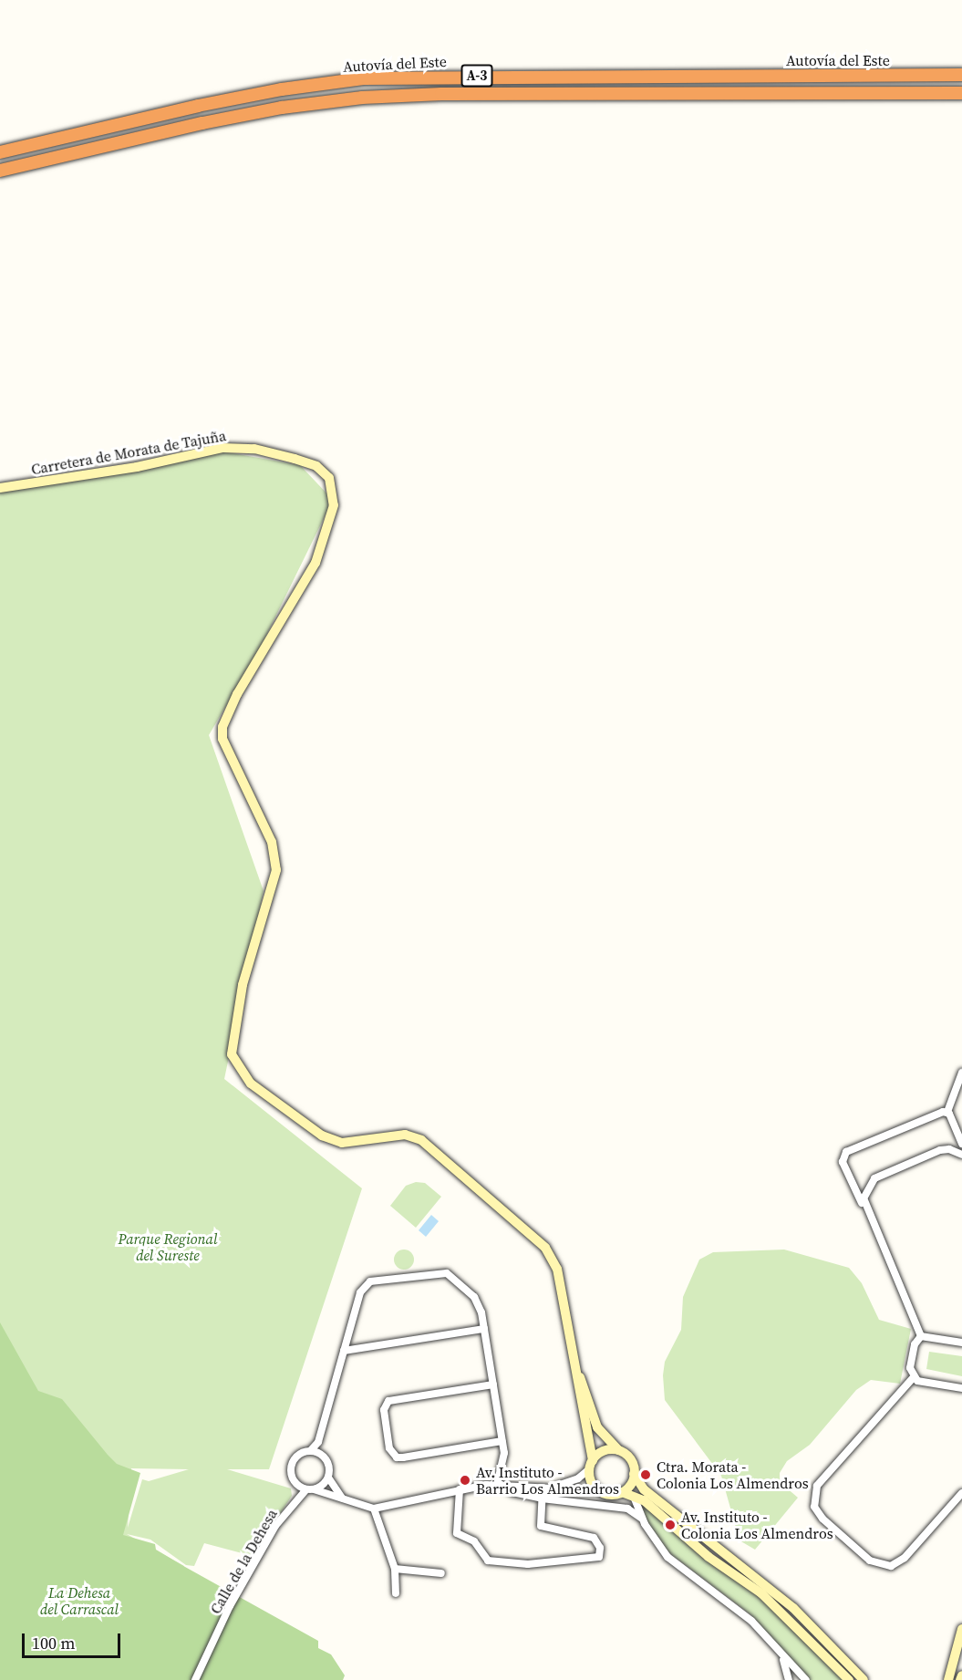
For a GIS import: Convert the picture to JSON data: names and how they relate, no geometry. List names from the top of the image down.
{
  "streets": {
    "highway": ["Autovía del Este", "A-3"],
    "main road": ["Carretera de Morata de Tajuña"],
    "street": ["Calle de la Dehesa"]
  },
  "parks": ["Parque Regional del Sureste", "La Dehesa del Carrascal"],
  "places": ["Ctra. Morata - Colonia Los Almendros", "Av. Instituto - Barrio Los Almendros", "Av. Instituto - Colonia Los Almendros"],
  "scale_bar": "100 m"
}
